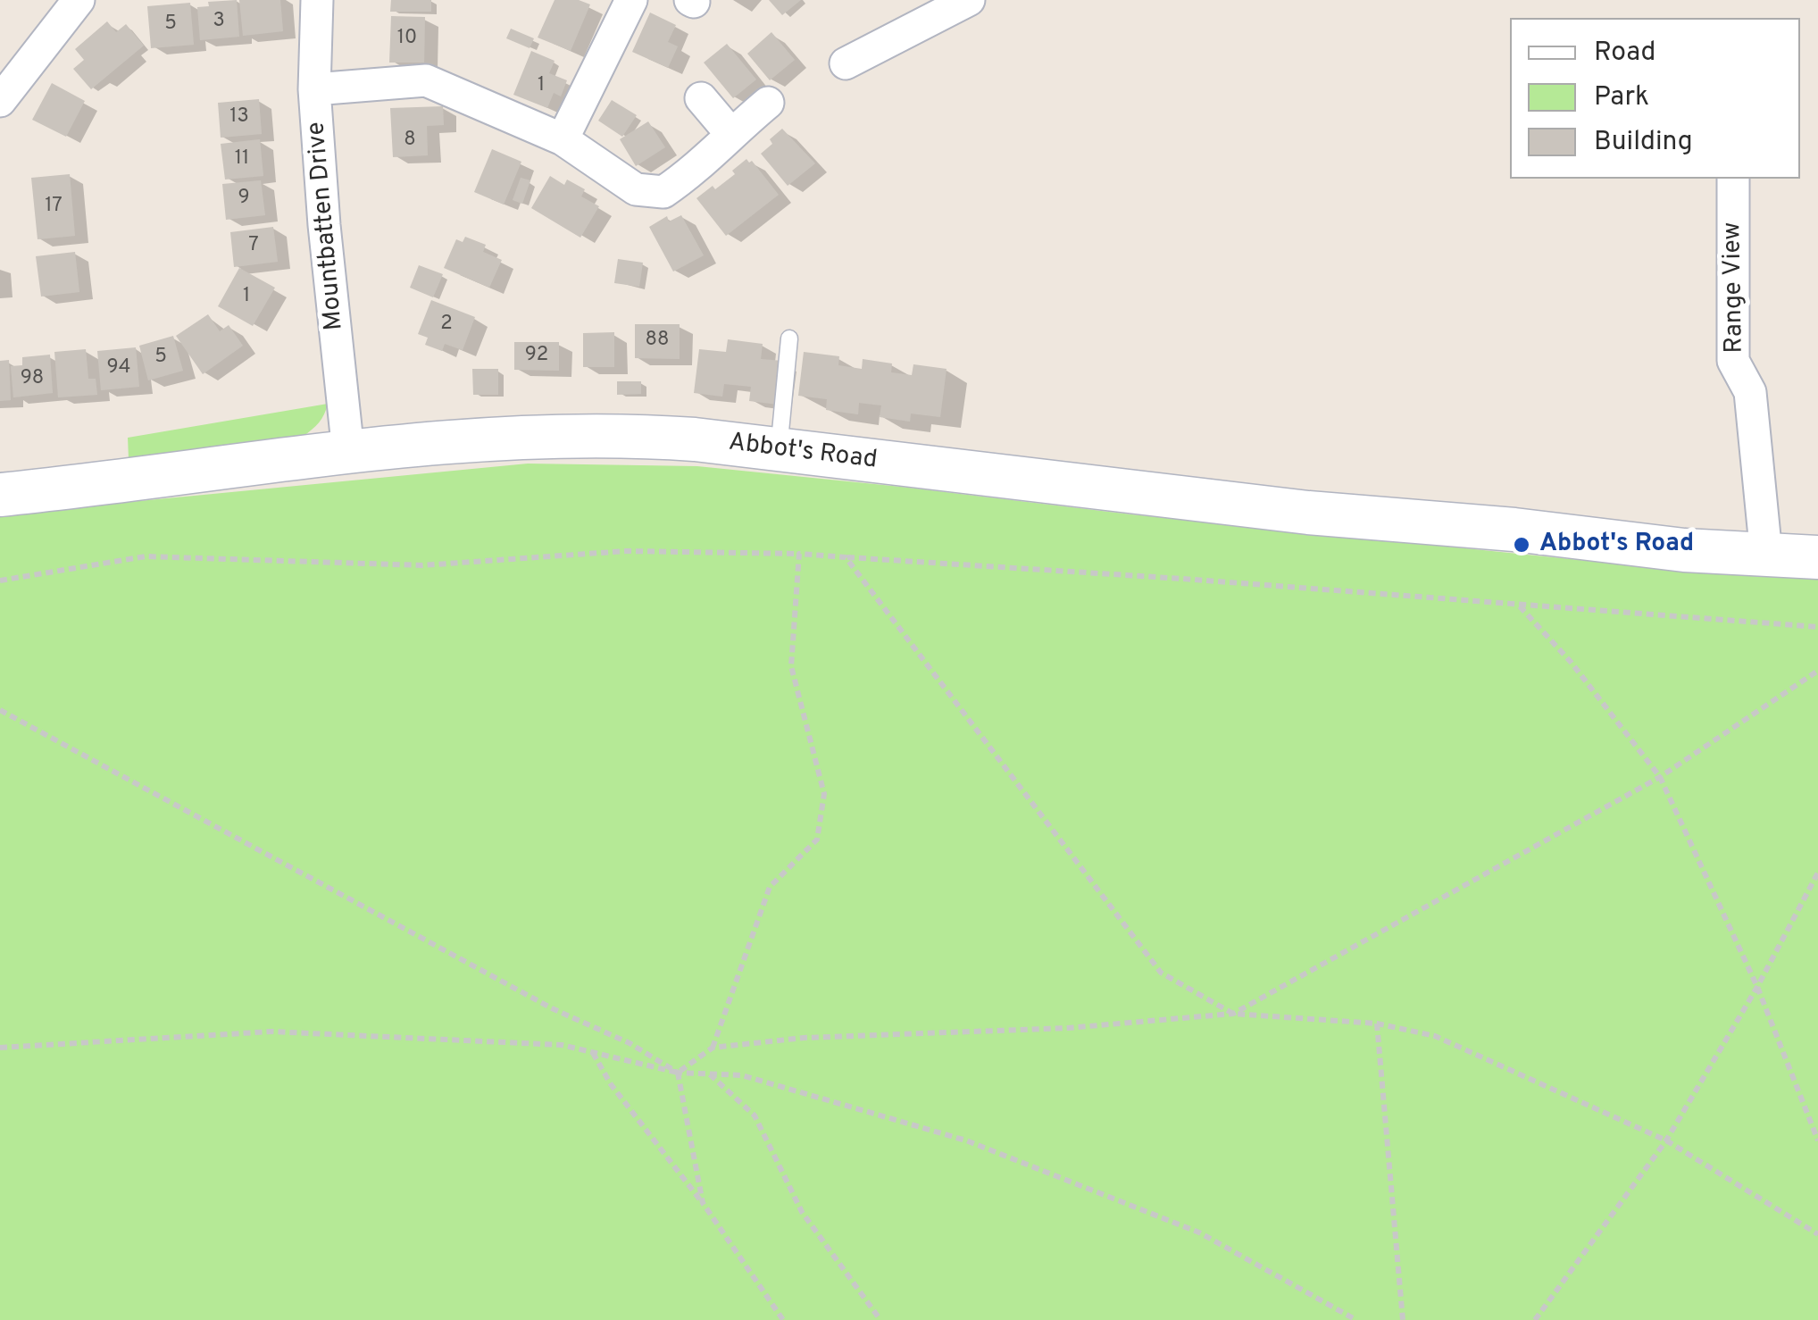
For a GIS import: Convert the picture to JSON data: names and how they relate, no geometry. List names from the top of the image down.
{
  "streets": {
    "street": ["Mountbatten Drive", "Range View", "Abbot's Road"]
  },
  "crossings": [
    ["Mountbatten Drive", "Abbot's Road"],
    ["Range View", "Abbot's Road"]
  ],
  "places": ["Abbot's Road"],
  "house_numbers": [
    "3",
    "5",
    "10",
    "1",
    "13",
    "8",
    "11",
    "9",
    "17",
    "7",
    "1",
    "2",
    "88",
    "92",
    "5",
    "94",
    "98"
  ],
  "legend": ["Road", "Park", "Building"]
}
